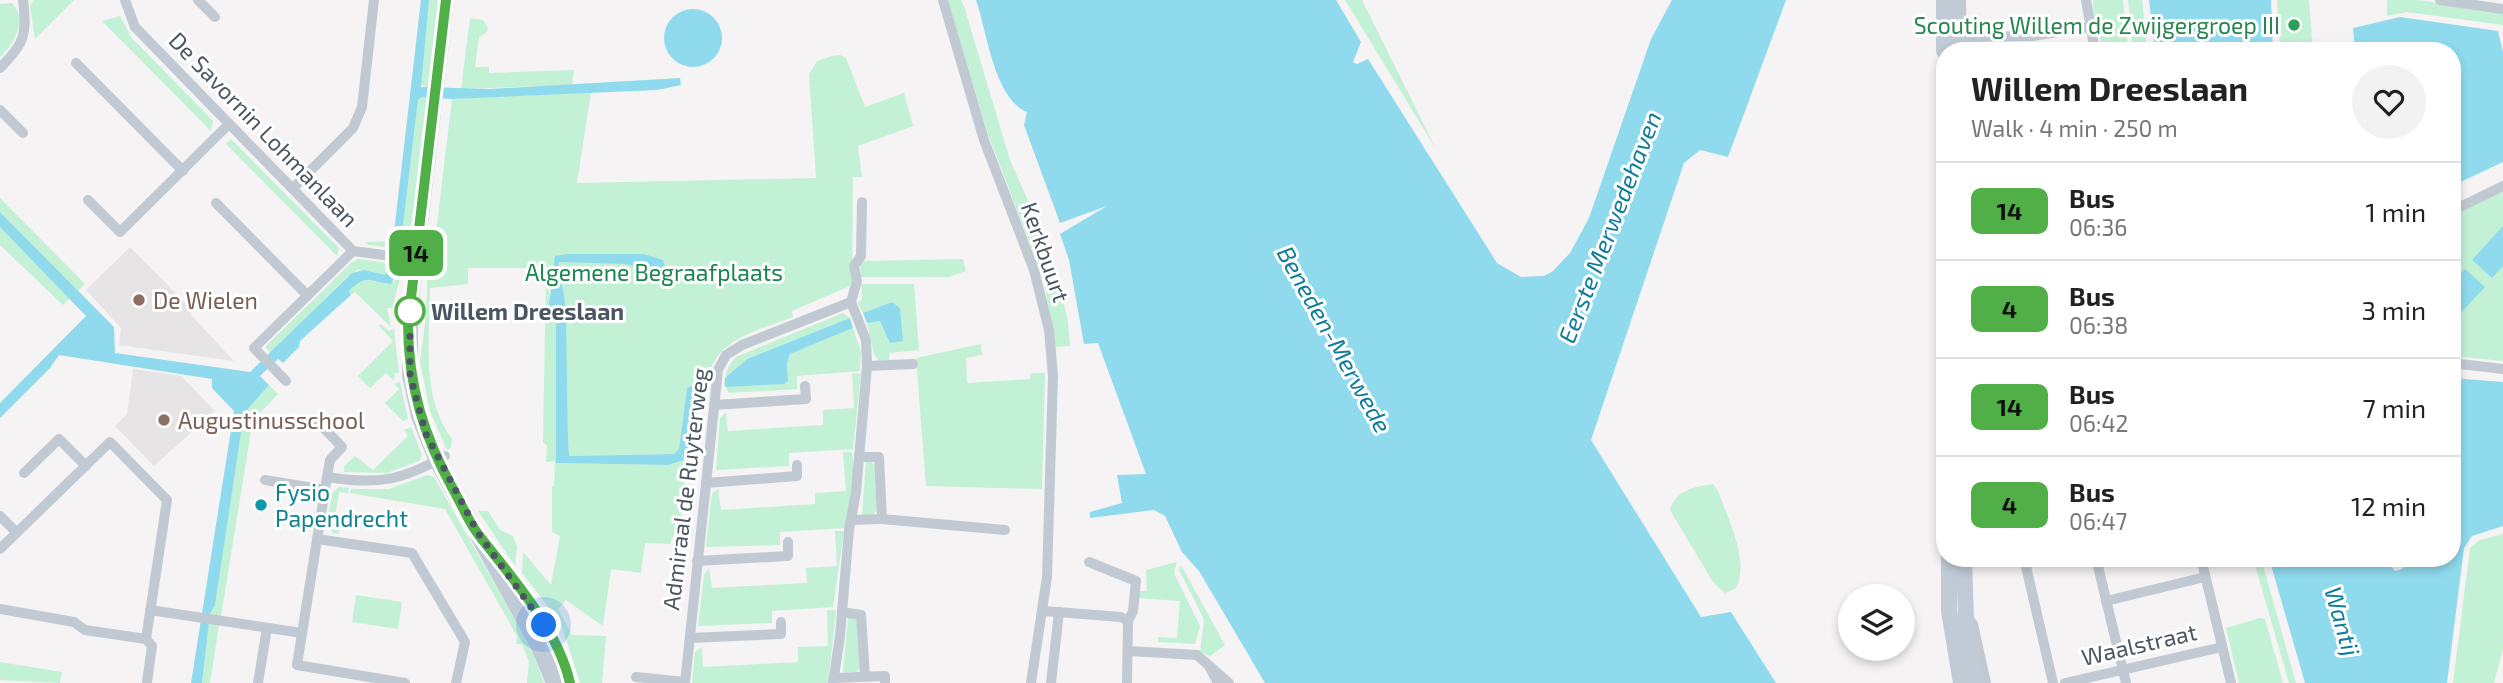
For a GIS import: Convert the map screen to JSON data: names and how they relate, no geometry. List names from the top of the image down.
{
  "streets": {
    "street": [
      "De Savornin Lohmanlaan",
      "Kerkbuurt",
      "Admiraal de Ruyterweg",
      "Waalstraat"
    ]
  },
  "water": ["Eerste Merwedehaven", "Beneden-Merwede", "Wantij"],
  "parks": ["Algemene Begraafplaats"],
  "places": [
    "Scouting Willem de Zwijgergroep III",
    "De Wielen",
    "Willem Dreeslaan",
    "Augustinusschool",
    "Fysio Papendrecht"
  ],
  "lines": ["bus line 14"],
  "page": {
    "on_map": "14",
    "heading": ["Willem Dreeslaan", "Walk · 4 min · 250 m"],
    "list": [
      {
        "mark": "14",
        "name": "Bus",
        "note": "06:36",
        "value": "1 min"
      },
      {
        "mark": "4",
        "name": "Bus",
        "note": "06:38",
        "value": "3 min"
      },
      {
        "mark": "14",
        "name": "Bus",
        "note": "06:42",
        "value": "7 min"
      },
      {
        "mark": "4",
        "name": "Bus",
        "note": "06:47",
        "value": "12 min"
      }
    ]
  }
}
